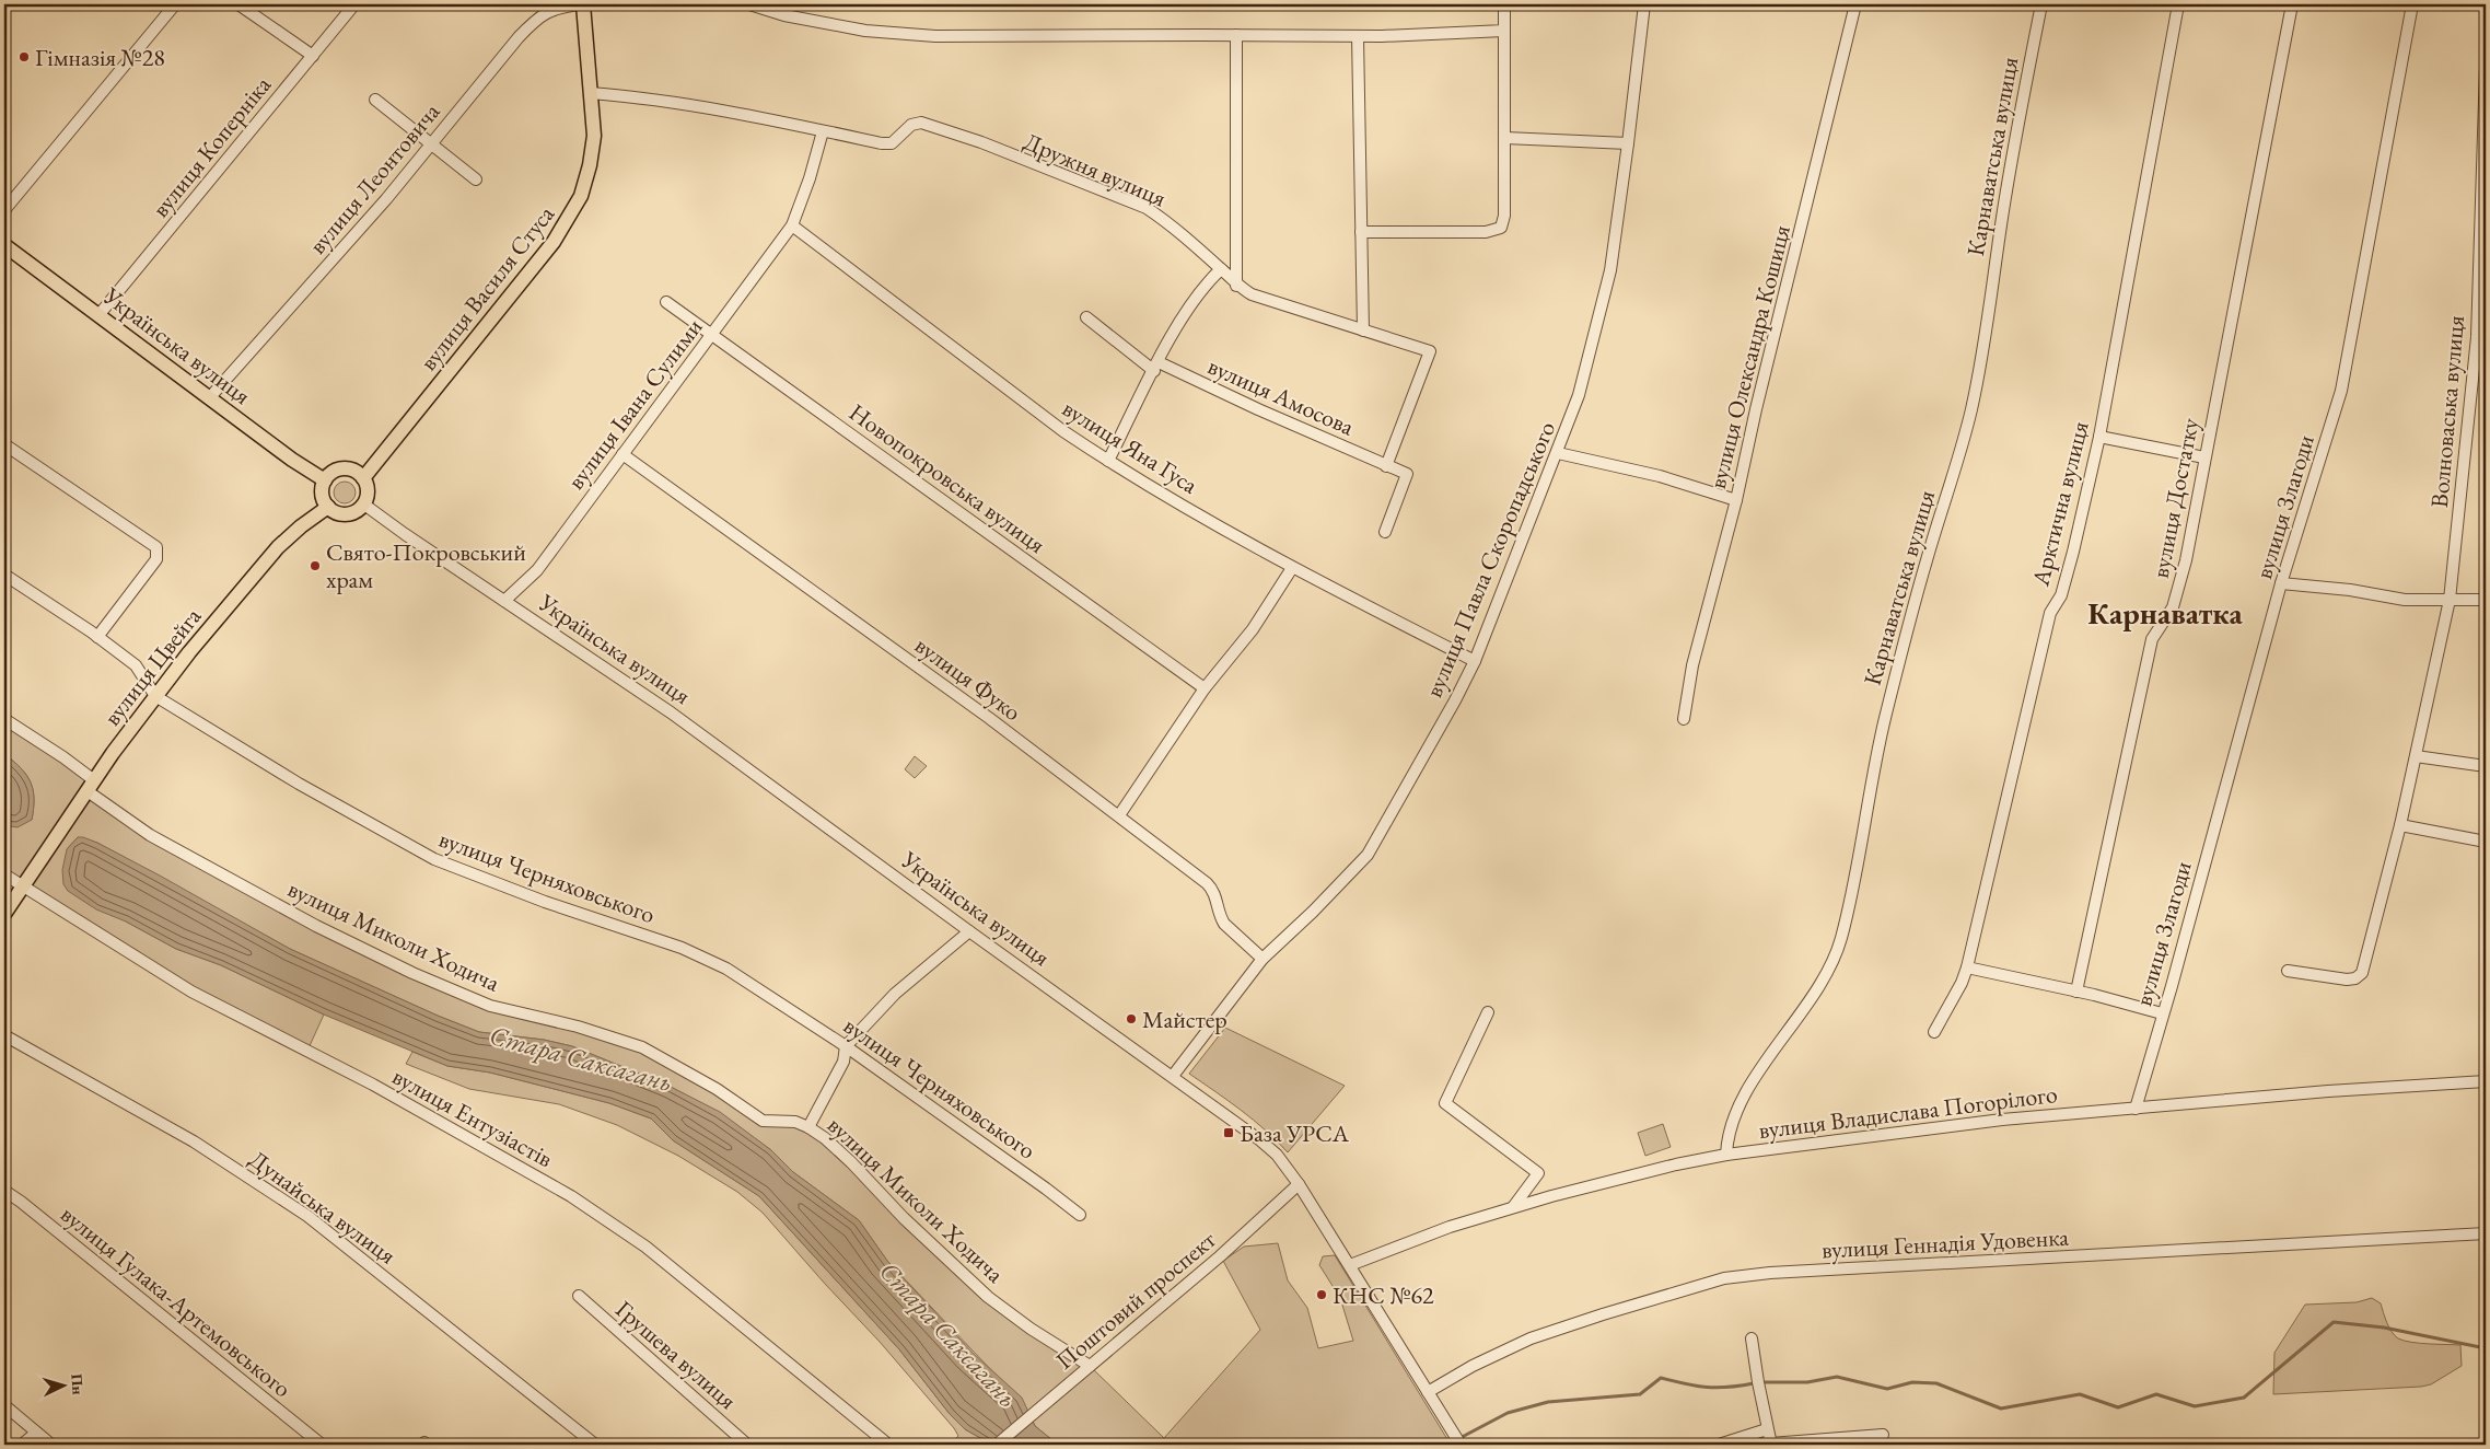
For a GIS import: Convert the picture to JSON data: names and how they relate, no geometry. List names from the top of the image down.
{
  "streets": {
    "main road": ["вулиця Василя Стуса", "Українська вулиця", "вулиця Цвейга"],
    "street": [
      "вулиця Коперніка",
      "Карнаватська вулиця",
      "Дружня вулиця",
      "вулиця Леонтовича",
      "вулиця Олександра Кошиця",
      "вулиця Амосова",
      "вулиця Івана Сулими",
      "Волноваська вулиця",
      "вулиця Яна Гуса",
      "Новопокровська вулиця",
      "вулиця Достатку",
      "Арктична вулиця",
      "вулиця Злагоди",
      "вулиця Павла Скоропадського",
      "вулиця Фуко",
      "вулиця Черняховського",
      "вулиця Миколи Ходича",
      "вулиця Владислава Погорілого",
      "вулиця Ентузіастів",
      "Дунайська вулиця",
      "вулиця Геннадія Удовенка",
      "Поштовий проспект",
      "вулиця Гулака-Артемовського",
      "Грушева вулиця"
    ]
  },
  "crossings": [
    ["вулиця Коперніка", "Українська вулиця"],
    ["Карнаватська вулиця", "вулиця Владислава Погорілого"],
    ["Дружня вулиця", "вулиця Василя Стуса"],
    ["Дружня вулиця", "вулиця Амосова"],
    ["вулиця Леонтовича", "вулиця Василя Стуса"],
    ["вулиця Леонтовича", "Українська вулиця"],
    ["вулиця Василя Стуса", "Українська вулиця"],
    ["вулиця Василя Стуса", "вулиця Цвейга"],
    ["Українська вулиця", "вулиця Івана Сулими"],
    ["Українська вулиця", "вулиця Павла Скоропадського"],
    ["Українська вулиця", "вулиця Цвейга"],
    ["Українська вулиця", "вулиця Владислава Погорілого"],
    ["Українська вулиця", "вулиця Геннадія Удовенка"],
    ["Українська вулиця", "Поштовий проспект"],
    ["вулиця Івана Сулими", "вулиця Яна Гуса"],
    ["вулиця Івана Сулими", "Новопокровська вулиця"],
    ["вулиця Івана Сулими", "вулиця Фуко"],
    ["вулиця Яна Гуса", "вулиця Павла Скоропадського"],
    ["вулиця Злагоди", "вулиця Владислава Погорілого"],
    ["вулиця Павла Скоропадського", "вулиця Фуко"],
    ["вулиця Цвейга", "вулиця Черняховського"],
    ["вулиця Цвейга", "вулиця Миколи Ходича"],
    ["вулиця Цвейга", "вулиця Ентузіастів"],
    ["вулиця Миколи Ходича", "Поштовий проспект"]
  ],
  "districts": ["Карнаватка"],
  "water": ["Стара Саксагань"],
  "places": {
    "other": [
      "Гімназія №28",
      "Свято-Покровський храм",
      "Майстер",
      "КНС №62"
    ],
    "transit": ["База УРСА"]
  },
  "north": "right"
}
